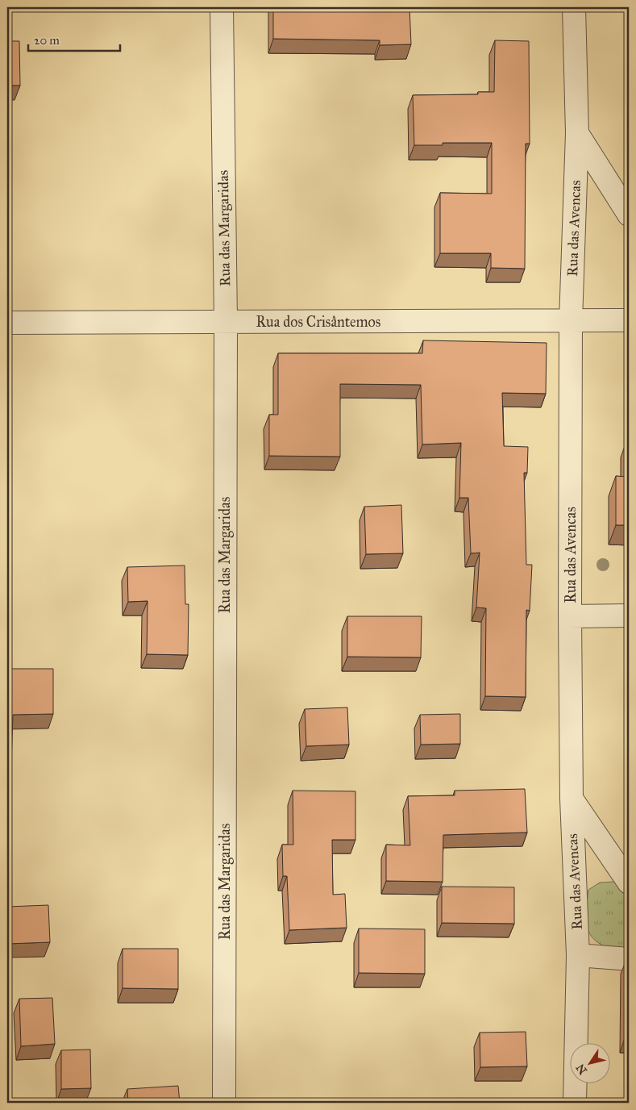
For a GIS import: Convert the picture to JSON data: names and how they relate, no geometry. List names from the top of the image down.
{
  "streets": {
    "street": ["Rua das Margaridas", "Rua das Avencas", "Rua dos Crisântemos"]
  },
  "crossings": [
    ["Rua das Margaridas", "Rua dos Crisântemos"],
    ["Rua das Avencas", "Rua dos Crisântemos"]
  ],
  "scale_bar": "20 m",
  "north": "bottom left"
}
